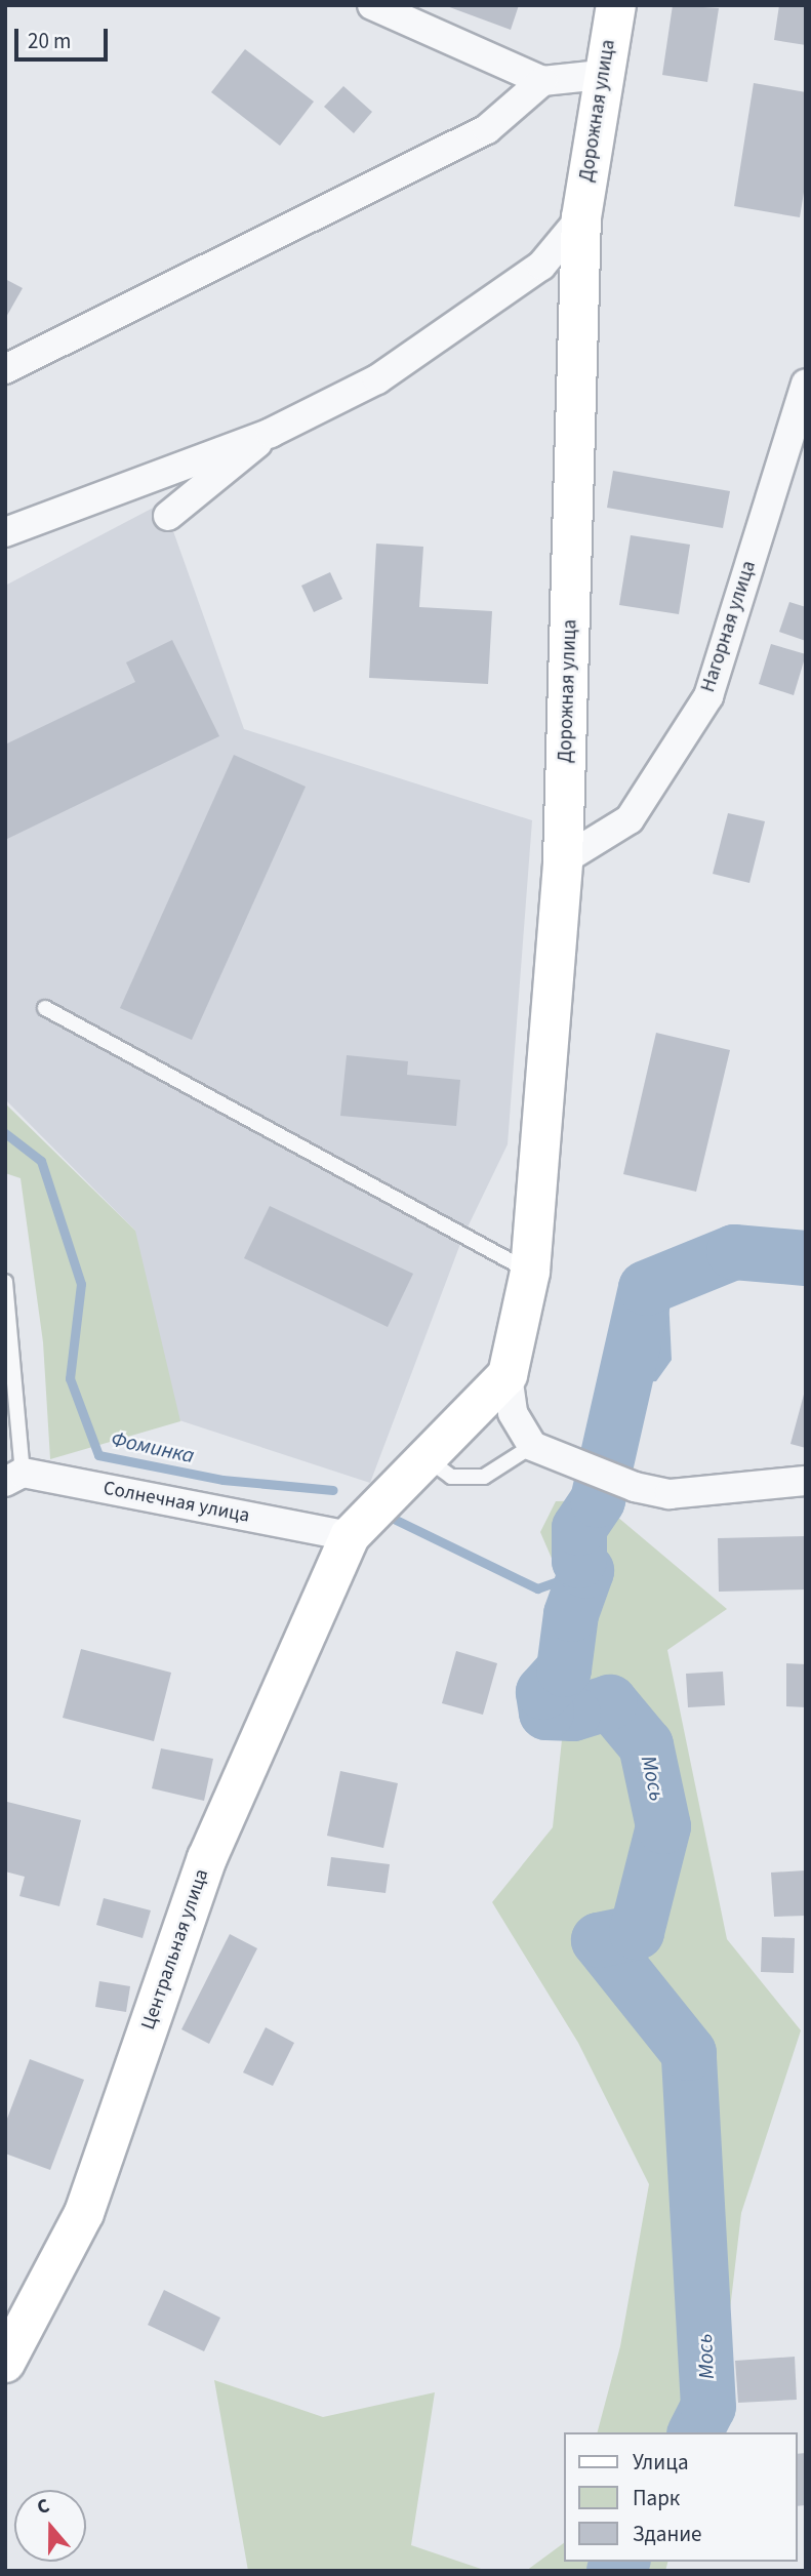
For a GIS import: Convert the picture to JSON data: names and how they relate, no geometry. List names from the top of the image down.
{
  "streets": {
    "street": [
      "Дорожная улица",
      "Нагорная улица",
      "Солнечная улица",
      "Центральная улица"
    ]
  },
  "crossings": [
    ["Дорожная улица", "Нагорная улица"],
    ["Дорожная улица", "Центральная улица"],
    ["Солнечная улица", "Центральная улица"]
  ],
  "water": ["Фоминка", "Мось"],
  "legend": ["Улица", "Парк", "Здание"],
  "scale_bar": "20 m",
  "north": "top"
}
